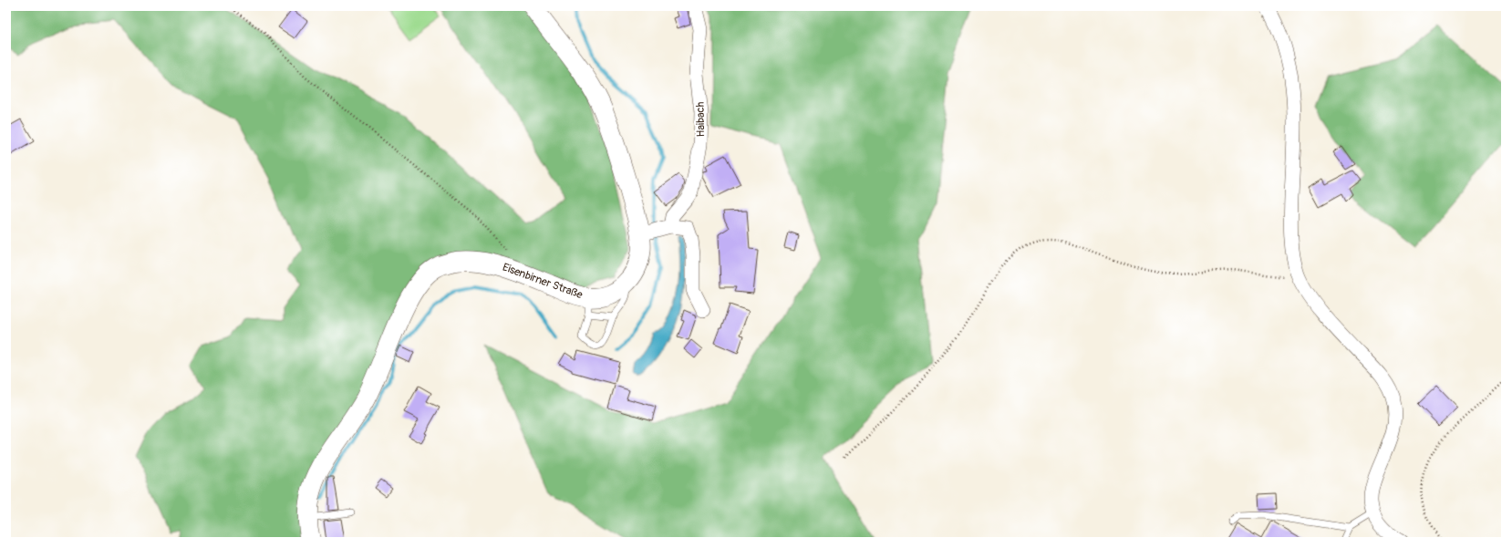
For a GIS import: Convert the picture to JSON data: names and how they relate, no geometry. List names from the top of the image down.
{
  "streets": {
    "main road": ["Eisenbirner Straße"],
    "street": ["Haibach"]
  },
  "crossings": [
    ["Haibach", "Eisenbirner Straße"]
  ]
}
